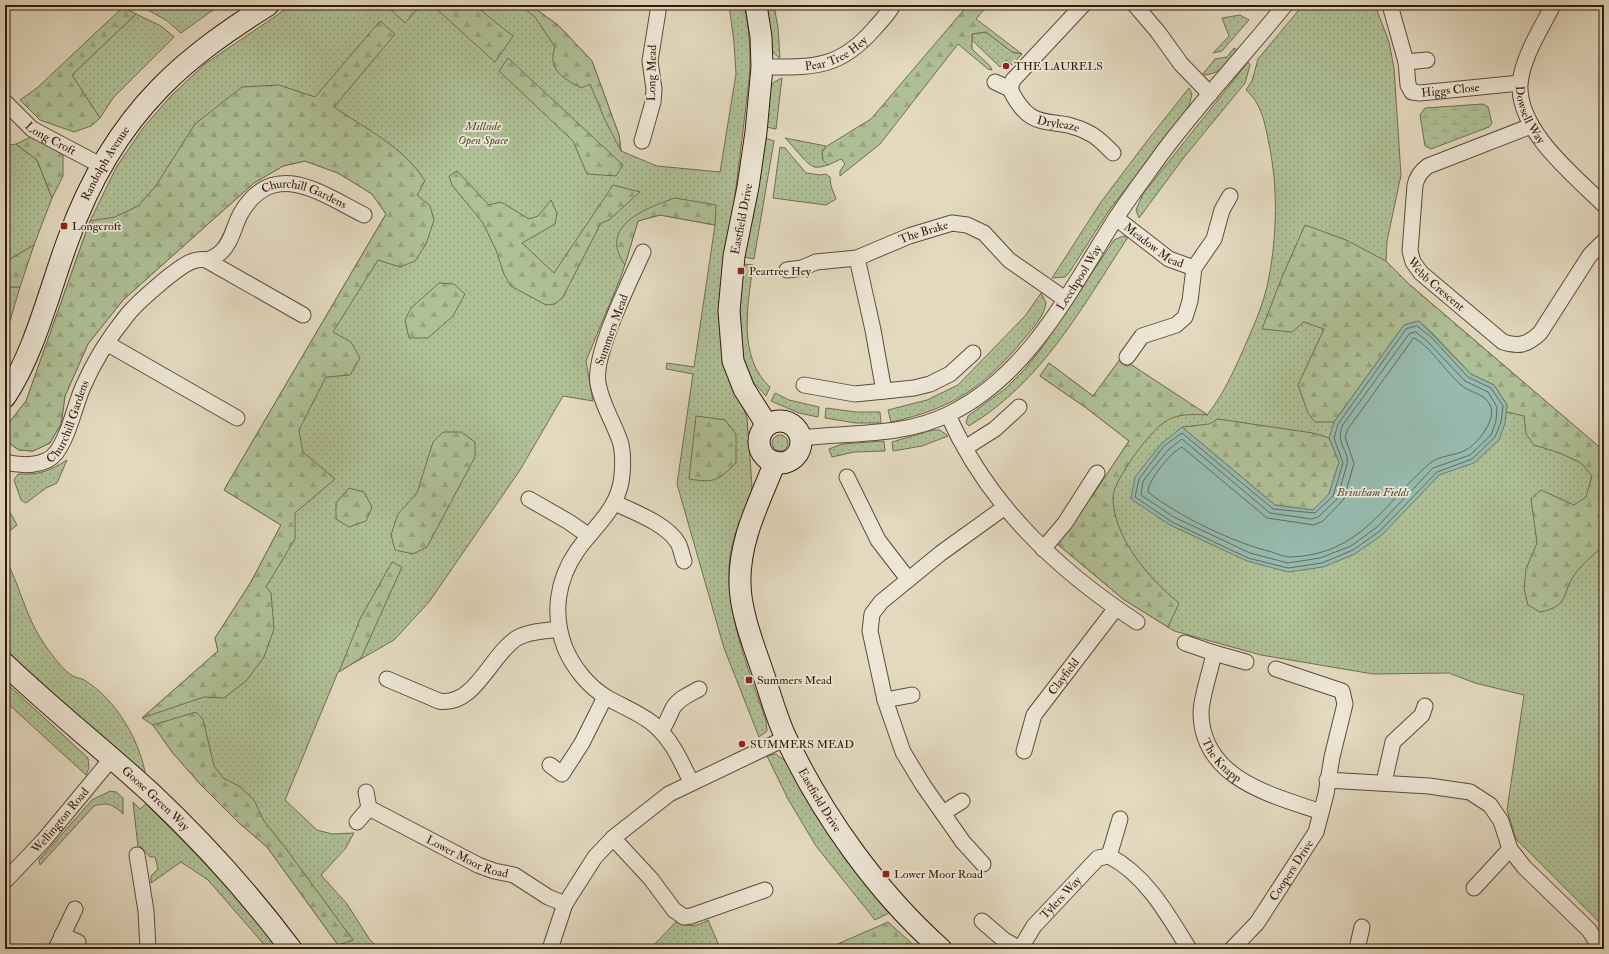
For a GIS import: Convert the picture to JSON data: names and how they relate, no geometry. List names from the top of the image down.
{
  "streets": {
    "street": [
      "Pear Tree Hey",
      "Long Mead",
      "Higgs Close",
      "Dowsell Way",
      "Dryleaze",
      "Long Croft",
      "Randolph Avenue",
      "Churchill Gardens",
      "Eastfield Drive",
      "The Brake",
      "Meadow Mead",
      "Leechpool Way",
      "Webb Crescent",
      "Summers Mead",
      "Clayfield",
      "The Knapp",
      "Goose Green Way",
      "Wellington Road",
      "Lower Moor Road",
      "Coopers Drive",
      "Tylers Way"
    ]
  },
  "crossings": [
    ["Pear Tree Hey", "Eastfield Drive"],
    ["Higgs Close", "Dowsell Way"],
    ["Dowsell Way", "Webb Crescent"],
    ["Long Croft", "Randolph Avenue"],
    ["Eastfield Drive", "Leechpool Way"],
    ["The Brake", "Leechpool Way"],
    ["Meadow Mead", "Leechpool Way"],
    ["The Knapp", "Coopers Drive"],
    ["Goose Green Way", "Wellington Road"]
  ],
  "parks": ["Millside Open Space", "Brinsham Fields"],
  "places": {
    "other": ["THE LAURELS", "SUMMERS MEAD"],
    "transit": [
      "Longcroft",
      "Peartree Hey",
      "Summers Mead",
      "Lower Moor Road"
    ]
  }
}
